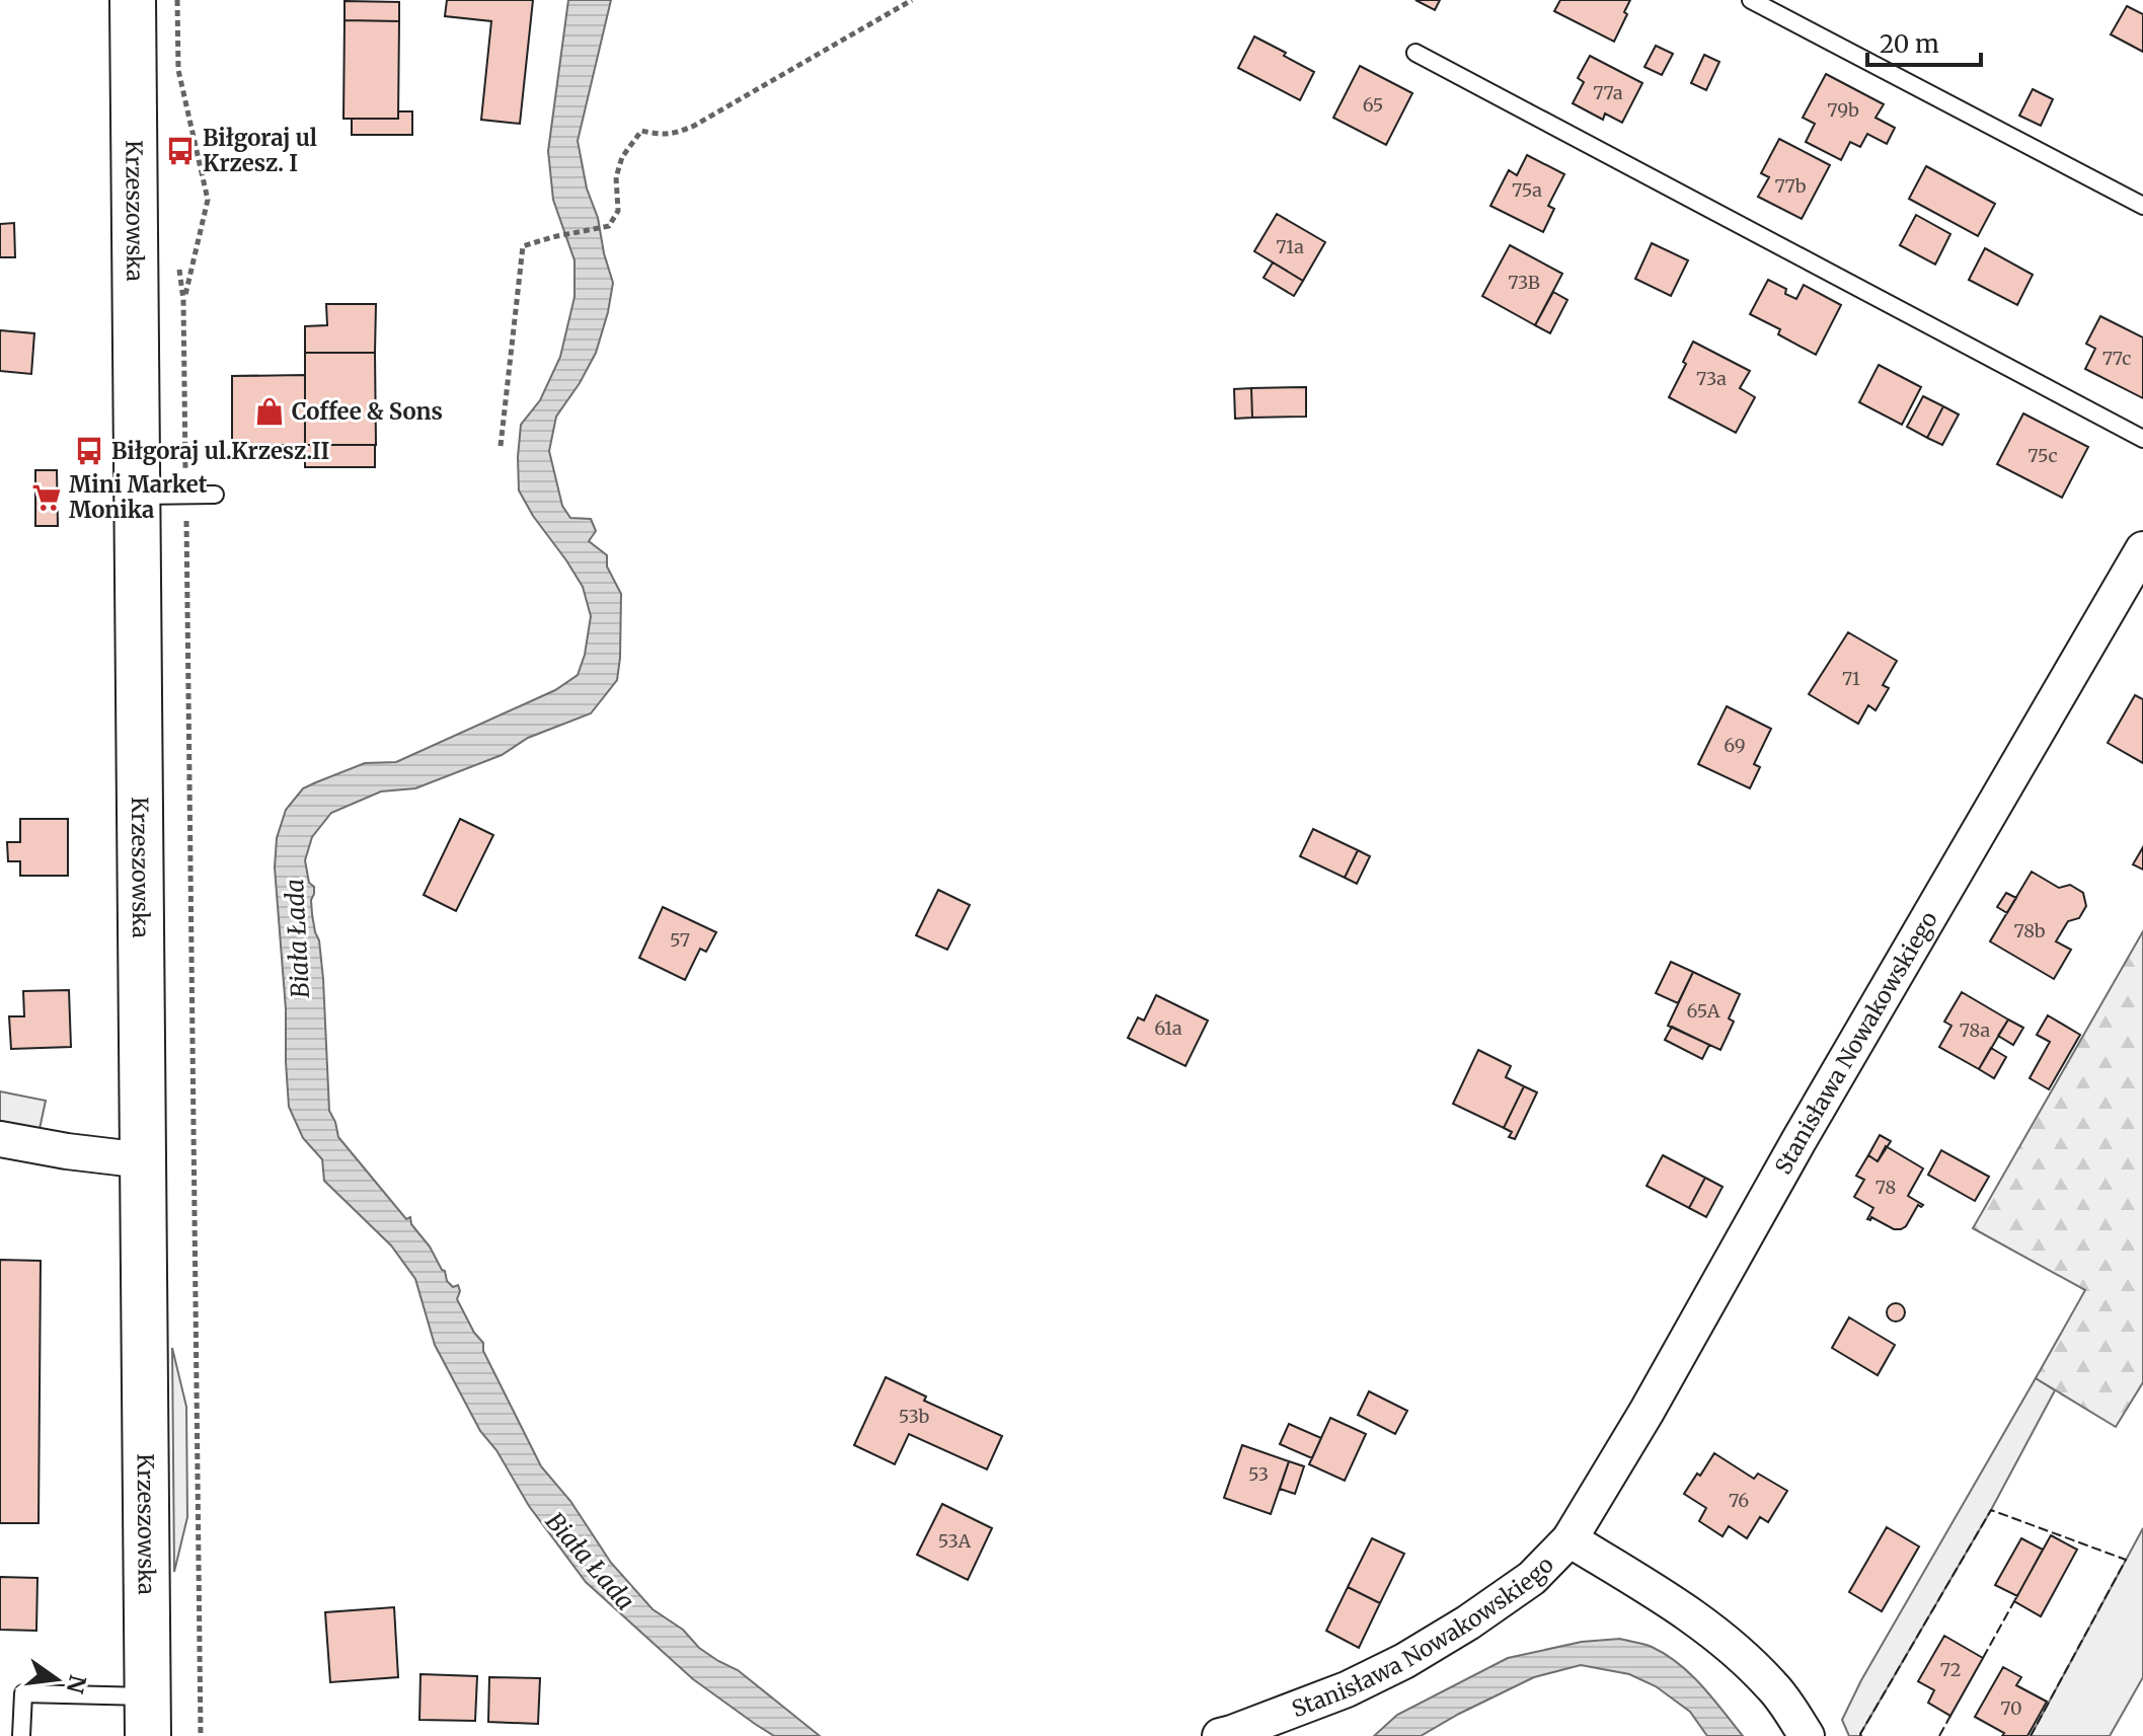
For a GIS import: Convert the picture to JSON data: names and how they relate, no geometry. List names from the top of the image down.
{
  "streets": {
    "main road": ["Krzeszowska"],
    "street": ["Stanisława Nowakowskiego"]
  },
  "water": ["Biała Łada"],
  "places": {
    "bus stop": ["Biłgoraj ul Krzesz. I", "Biłgoraj ul.Krzesz.II"],
    "shop": ["Coffee & Sons"],
    "supermarket": ["Mini Market Monika"]
  },
  "house_numbers": [
    "77a",
    "65",
    "79b",
    "77b",
    "75a",
    "71a",
    "73B",
    "77c",
    "73a",
    "75c",
    "71",
    "69",
    "78b",
    "57",
    "65A",
    "61a",
    "78a",
    "78",
    "53b",
    "53",
    "76",
    "53A",
    "72",
    "70"
  ],
  "scale_bar": "20 m",
  "north": "right"
}
